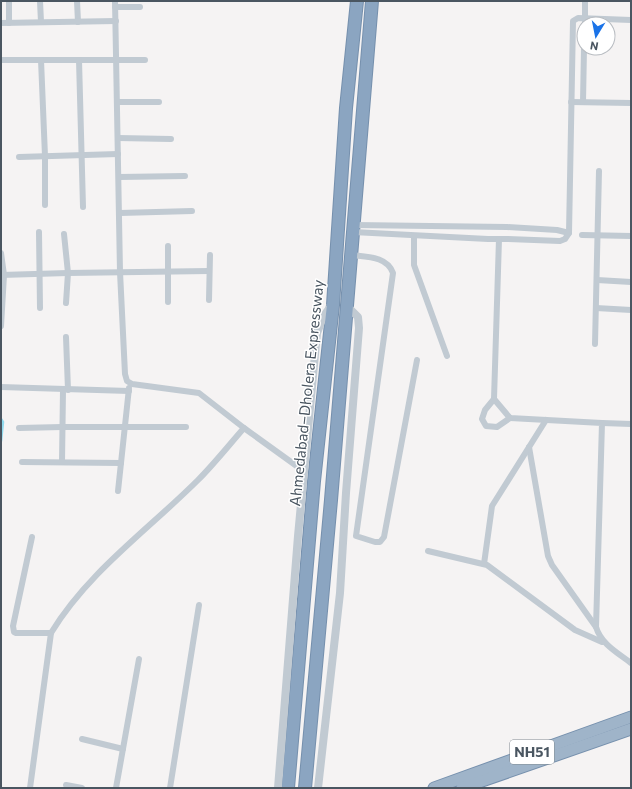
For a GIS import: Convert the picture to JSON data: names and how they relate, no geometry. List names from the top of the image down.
{
  "streets": {
    "highway": ["Ahmedabad–Dholera Expressway", "NH51"]
  },
  "north": "bottom"
}
